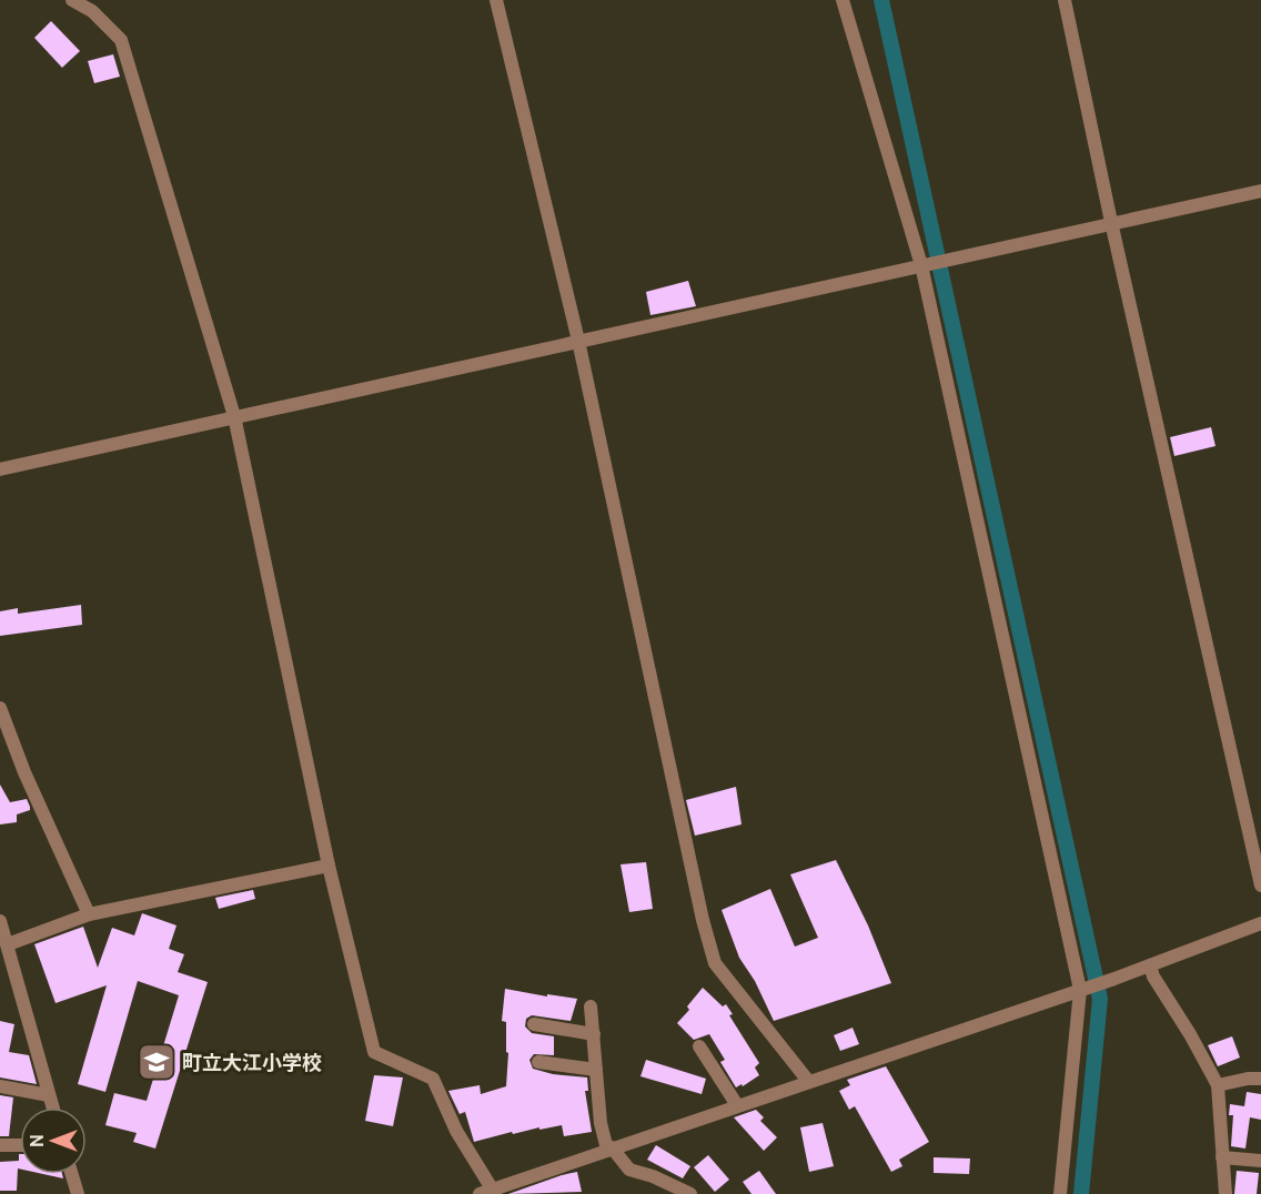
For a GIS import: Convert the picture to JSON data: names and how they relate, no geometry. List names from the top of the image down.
{
  "places": {
    "school or university": ["町立大江小学校"]
  },
  "north": "left"
}
